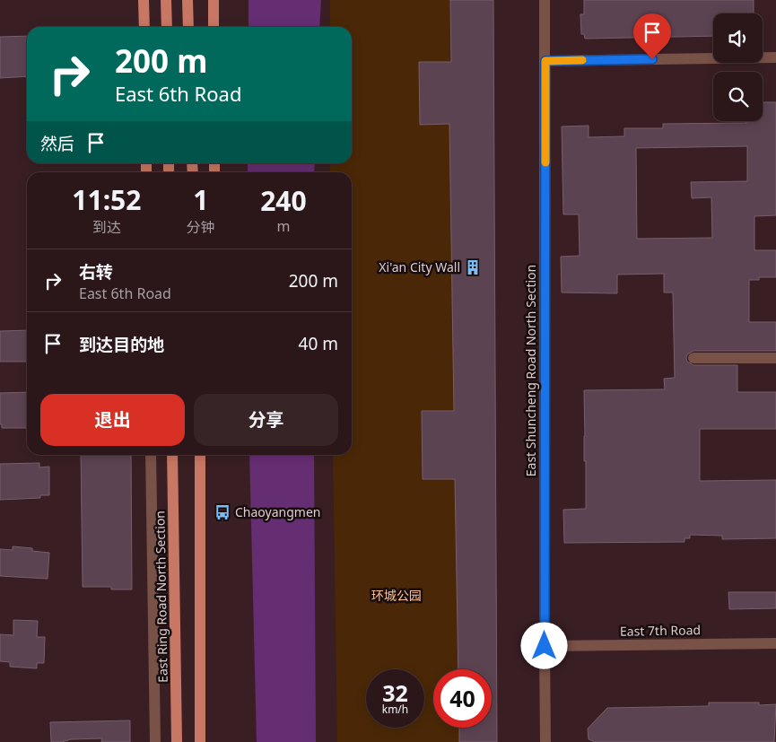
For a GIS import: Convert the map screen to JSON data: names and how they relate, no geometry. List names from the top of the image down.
{
  "streets": {
    "main road": ["East Ring Road North Section"],
    "street": ["East Shuncheng Road North Section", "East 7th Road"]
  },
  "crossings": [
    ["East Shuncheng Road North Section", "East 7th Road"]
  ],
  "parks": ["环城公园"],
  "places": {
    "building": ["Xi'an City Wall"],
    "bus stop": ["Chaoyangmen"]
  },
  "page": {
    "turn": ["200 m", "East 6th Road"],
    "then": "然后",
    "eta": [
      "11:52",
      "到达",
      "1",
      "分钟",
      "240",
      "m"
    ],
    "list": [
      {
        "name": "右转",
        "note": "East 6th Road",
        "value": "200 m"
      },
      {
        "name": "到达目的地",
        "value": "40 m"
      }
    ],
    "buttons": ["退出", "分享"],
    "speed": "32 km/h",
    "limit": "40"
  }
}
